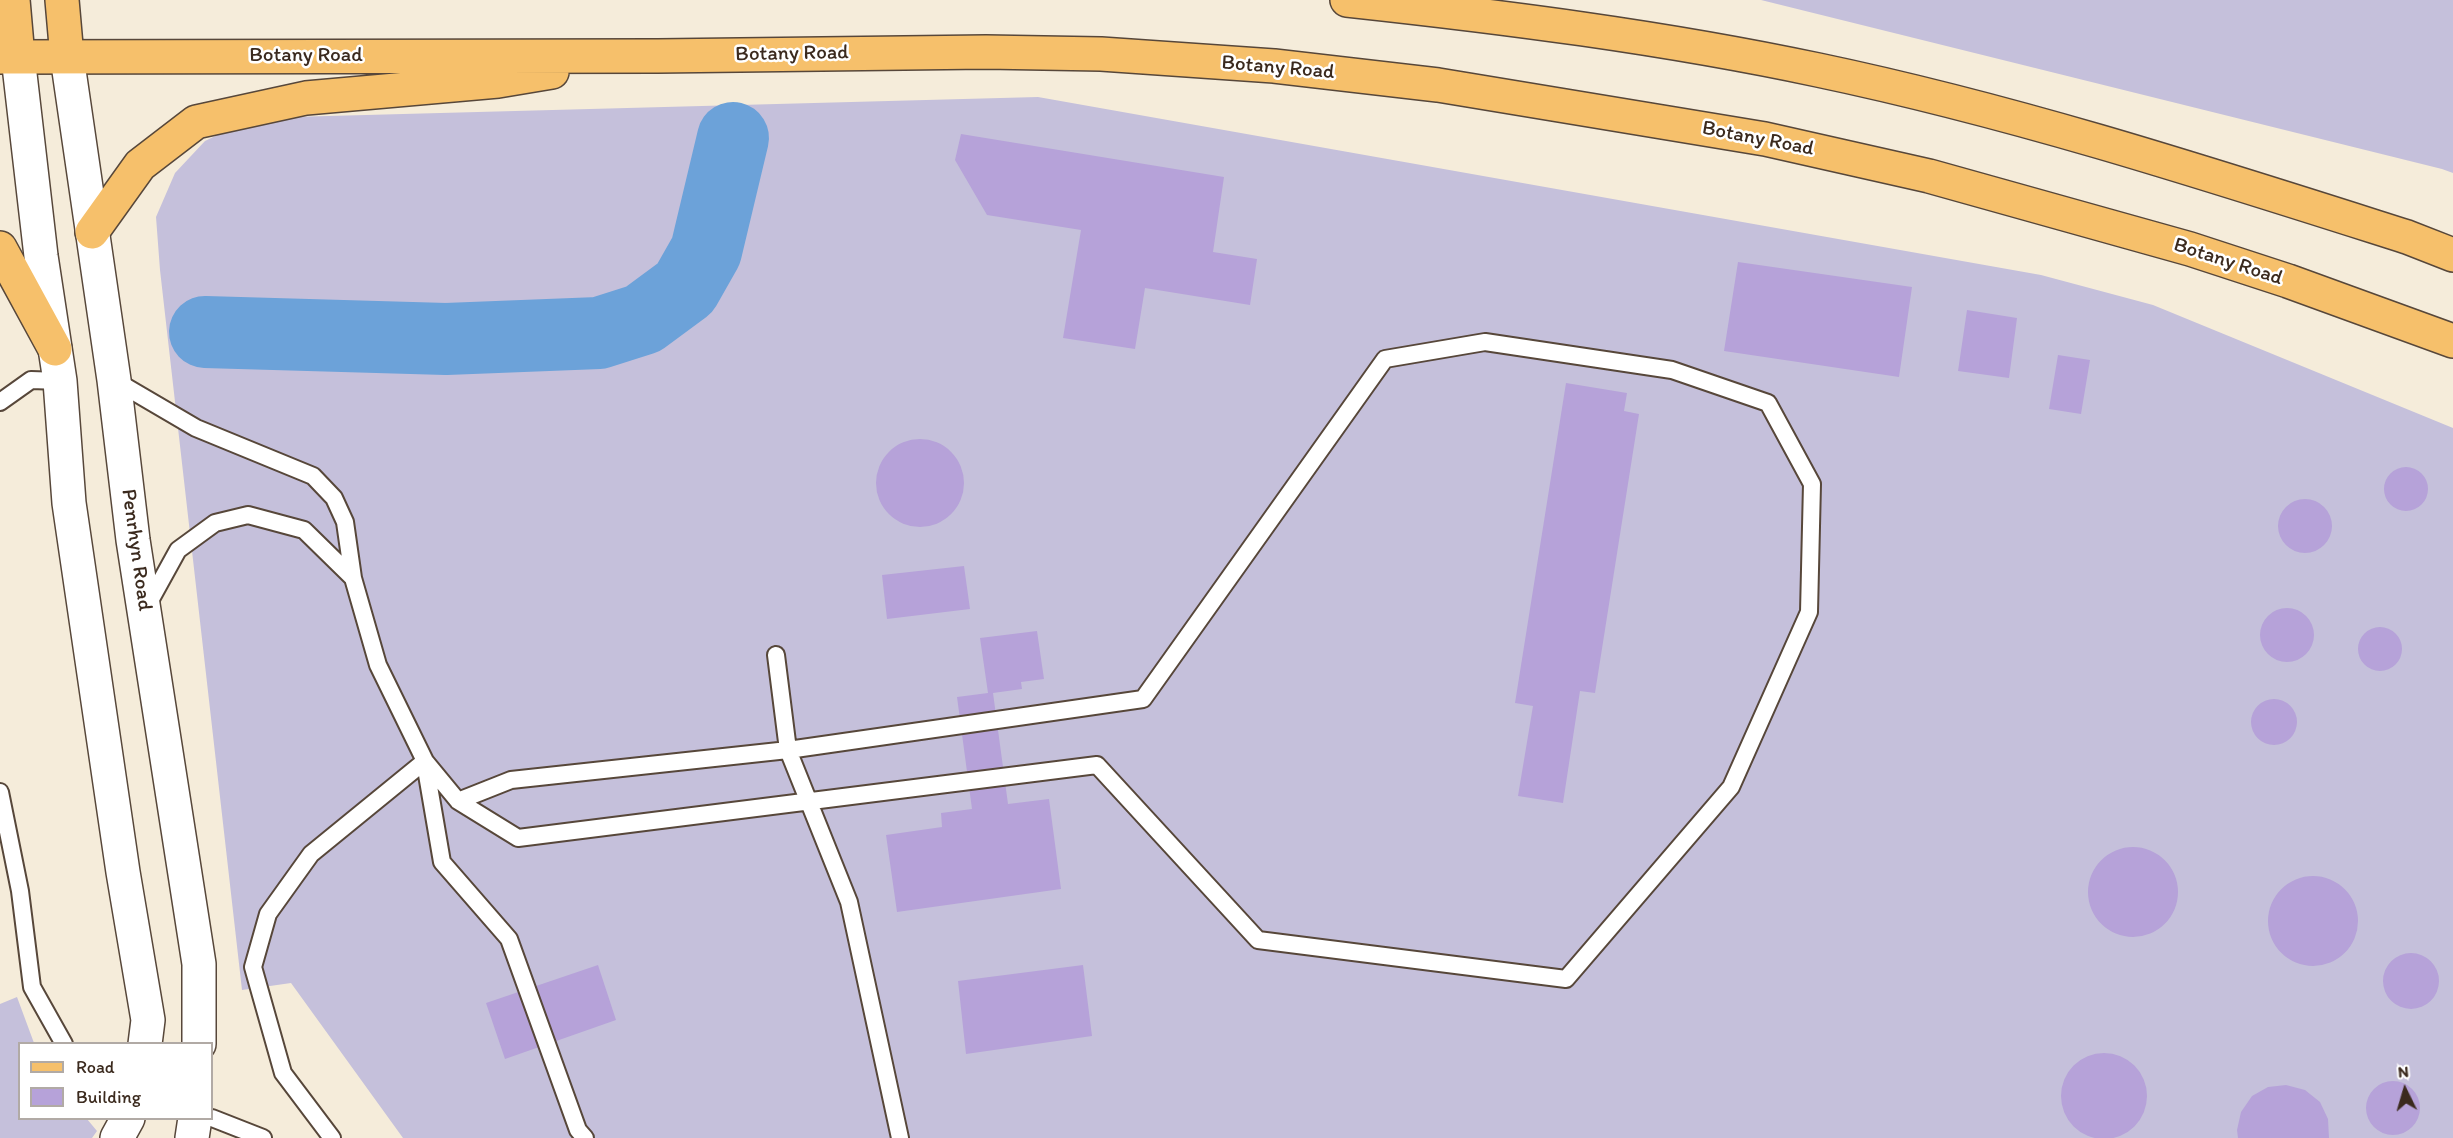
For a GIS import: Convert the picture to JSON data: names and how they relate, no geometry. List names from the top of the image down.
{
  "streets": {
    "main road": ["Botany Road"],
    "street": ["Penrhyn Road"]
  },
  "crossings": [
    ["Botany Road", "Penrhyn Road"]
  ],
  "legend": ["Road", "Building"],
  "north": "top"
}
